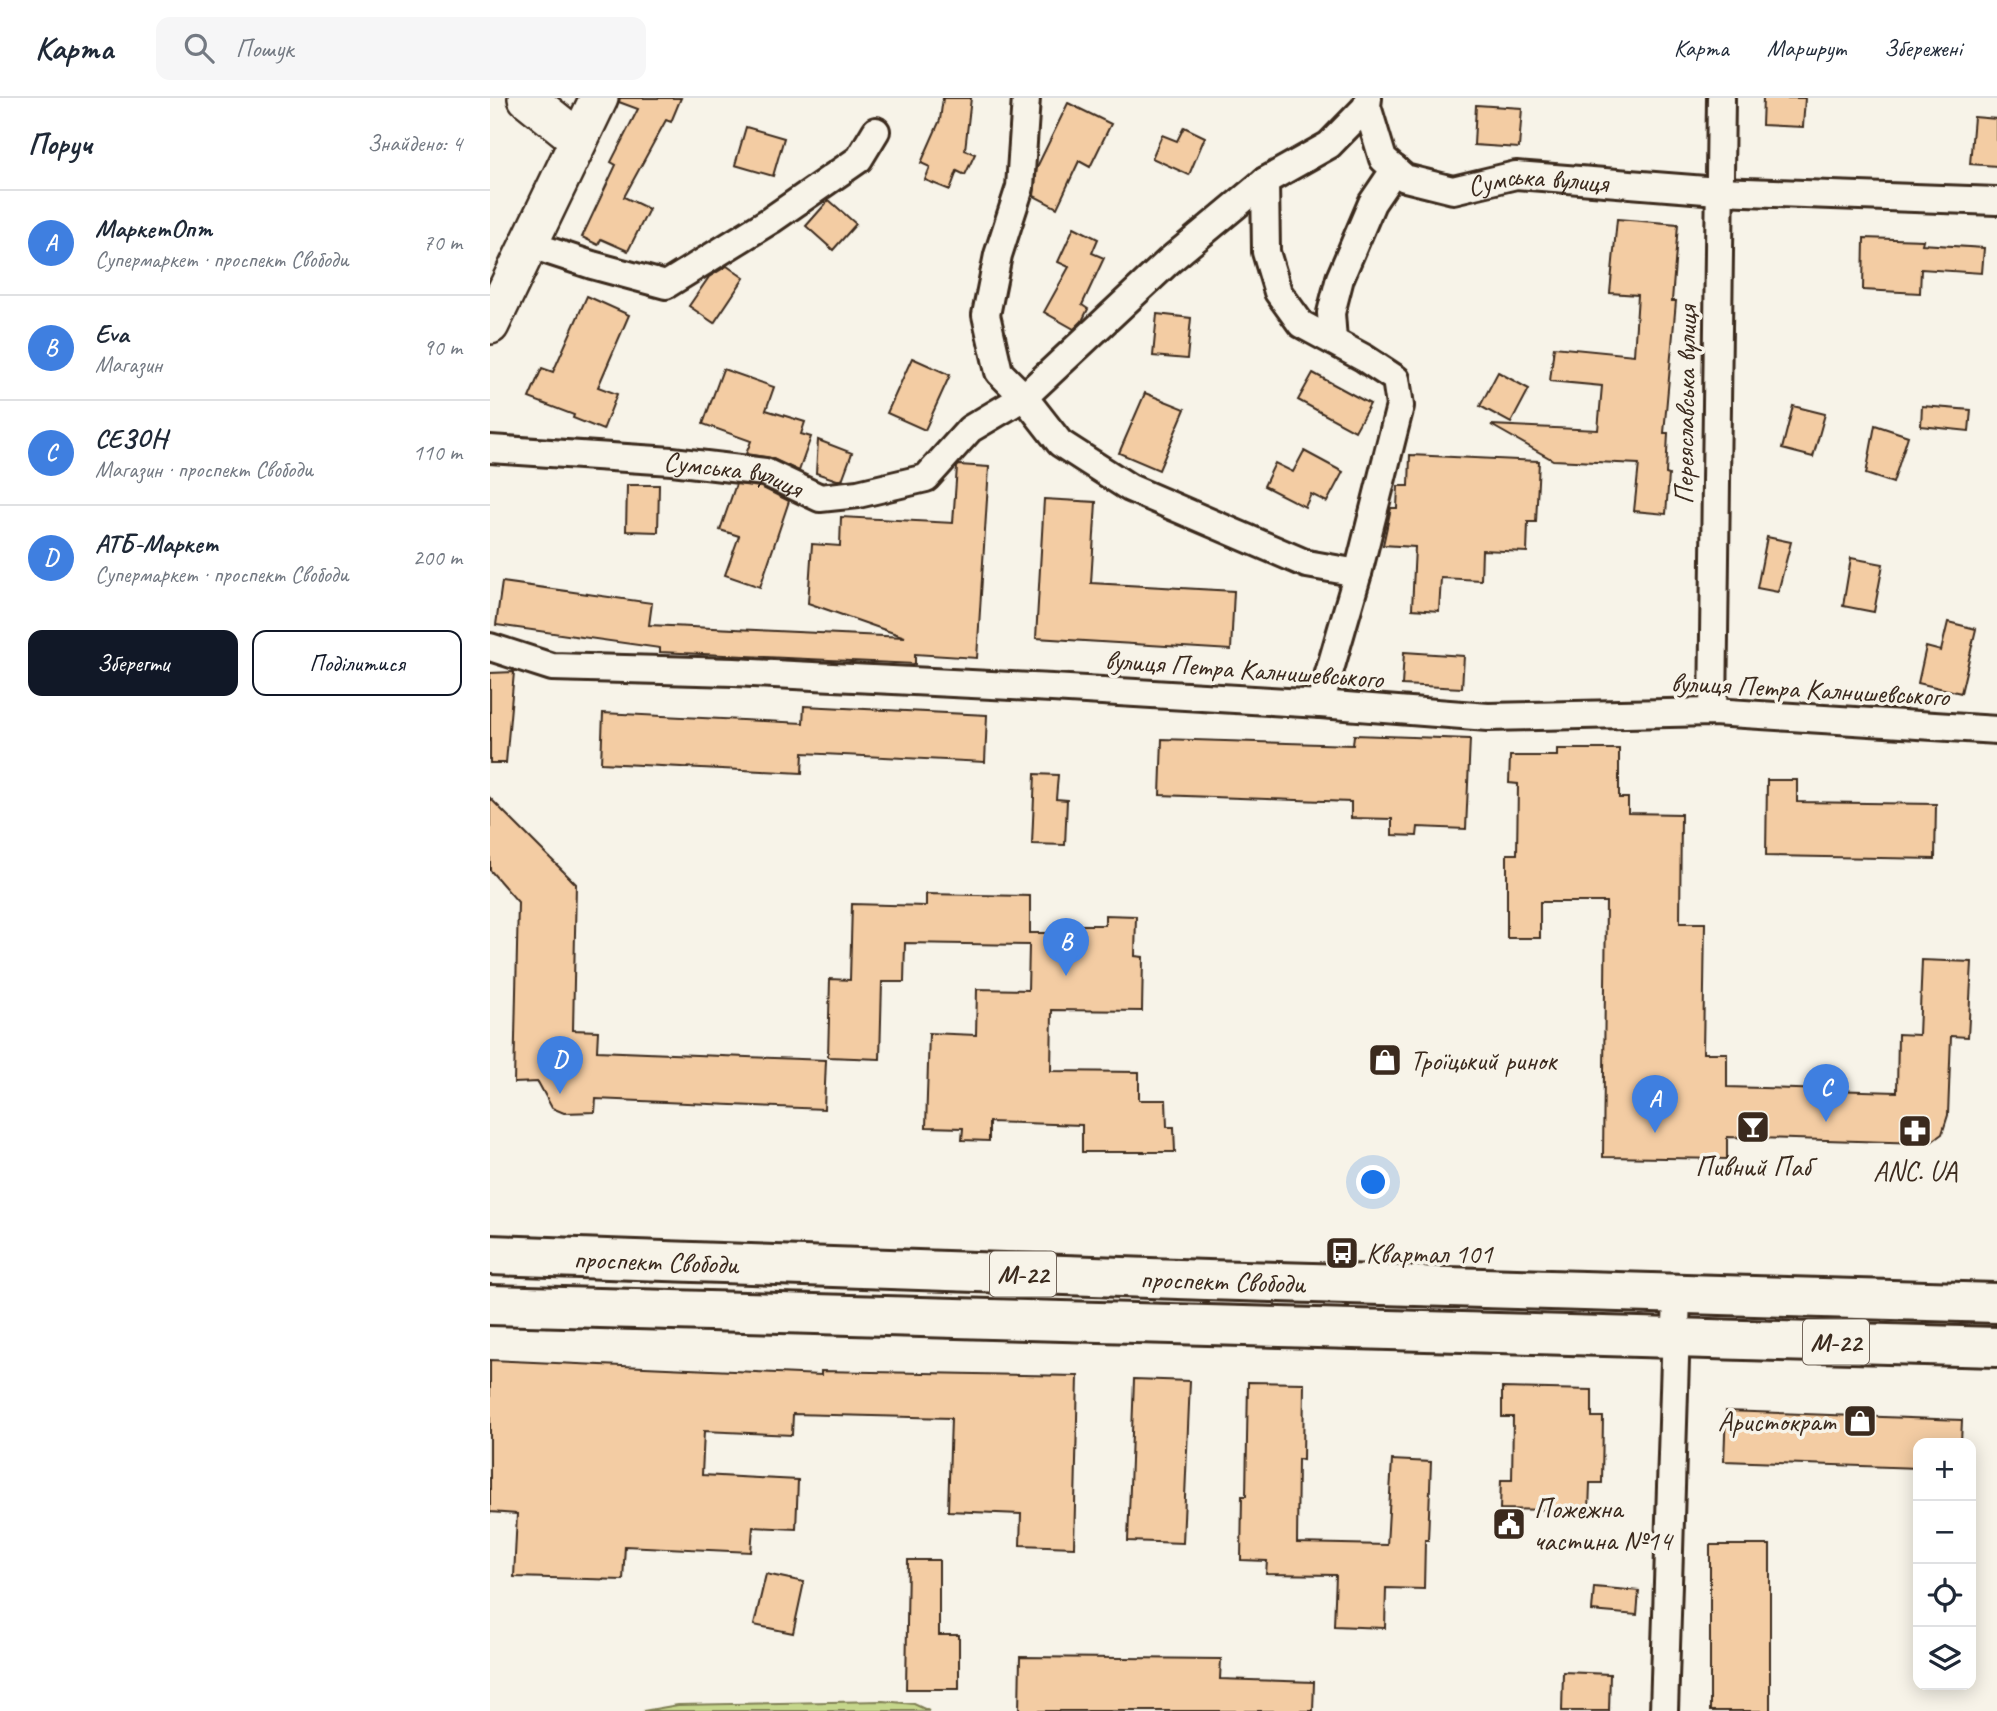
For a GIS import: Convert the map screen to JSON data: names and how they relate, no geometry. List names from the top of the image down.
{
  "streets": {
    "highway": ["проспект Свободи", "М-22"],
    "street": ["Сумська вулиця", "Переяславська вулиця", "вулиця Петра Калнишевського"]
  },
  "crossings": [
    ["Сумська вулиця", "Переяславська вулиця"],
    ["Переяславська вулиця", "вулиця Петра Калнишевського"]
  ],
  "places": {
    "shop": ["Троїцький ринок", "Аристократ"],
    "bar": ["Пивний Паб"],
    "pharmacy": ["ANC. UA"],
    "bus stop": ["Квартал 101"],
    "public building": ["Пожежна частина №14"]
  },
  "page": {
    "header": "Карта",
    "search": "Пошук",
    "nav": ["Карта", "Маршрут", "Збережені"],
    "heading": ["Поруч", "Знайдено: 4"],
    "list": [
      {
        "mark": "A",
        "name": "МаркетОпт",
        "note": "Супермаркет · проспект Свободи",
        "value": "70 m"
      },
      {
        "mark": "B",
        "name": "Eva",
        "note": "Магазин",
        "value": "90 m"
      },
      {
        "mark": "C",
        "name": "СЕЗОН",
        "note": "Магазин · проспект Свободи",
        "value": "110 m"
      },
      {
        "mark": "D",
        "name": "АТБ-Маркет",
        "note": "Супермаркет · проспект Свободи",
        "value": "200 m"
      }
    ],
    "buttons": ["Зберегти", "Поділитися"],
    "pins": [
      "B",
      "D",
      "C",
      "A"
    ],
    "map_buttons": ["+", "−"]
  }
}
